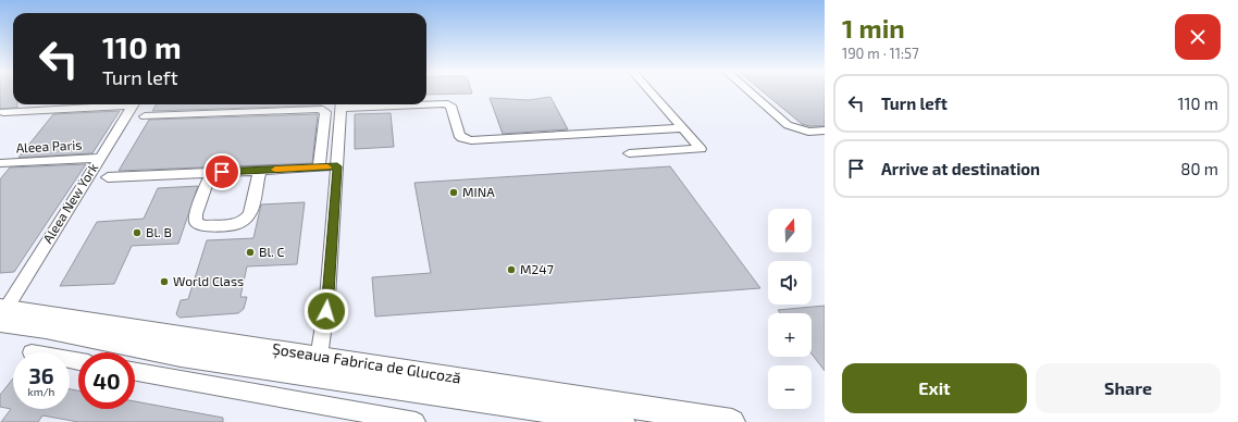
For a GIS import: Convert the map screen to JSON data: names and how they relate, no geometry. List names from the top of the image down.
{
  "streets": {
    "main road": ["Șoseaua Fabrica de Glucoză"],
    "street": ["Aleea Paris", "Aleea New York"]
  },
  "crossings": [
    ["Aleea Paris", "Aleea New York"],
    ["Aleea New York", "Șoseaua Fabrica de Glucoză"]
  ],
  "places": [
    "MINA",
    "Bl. B",
    "Bl. C",
    "M247",
    "World Class"
  ],
  "north": "top",
  "page": {
    "heading": ["1 min", "190 m · 11:57"],
    "turn": ["110 m", "Turn left"],
    "list": [
      {
        "name": "Turn left",
        "value": "110 m"
      },
      {
        "name": "Arrive at destination",
        "value": "80 m"
      }
    ],
    "map_buttons": ["+", "−"],
    "speed": "36 km/h",
    "limit": "40",
    "buttons": ["Exit", "Share"]
  }
}
